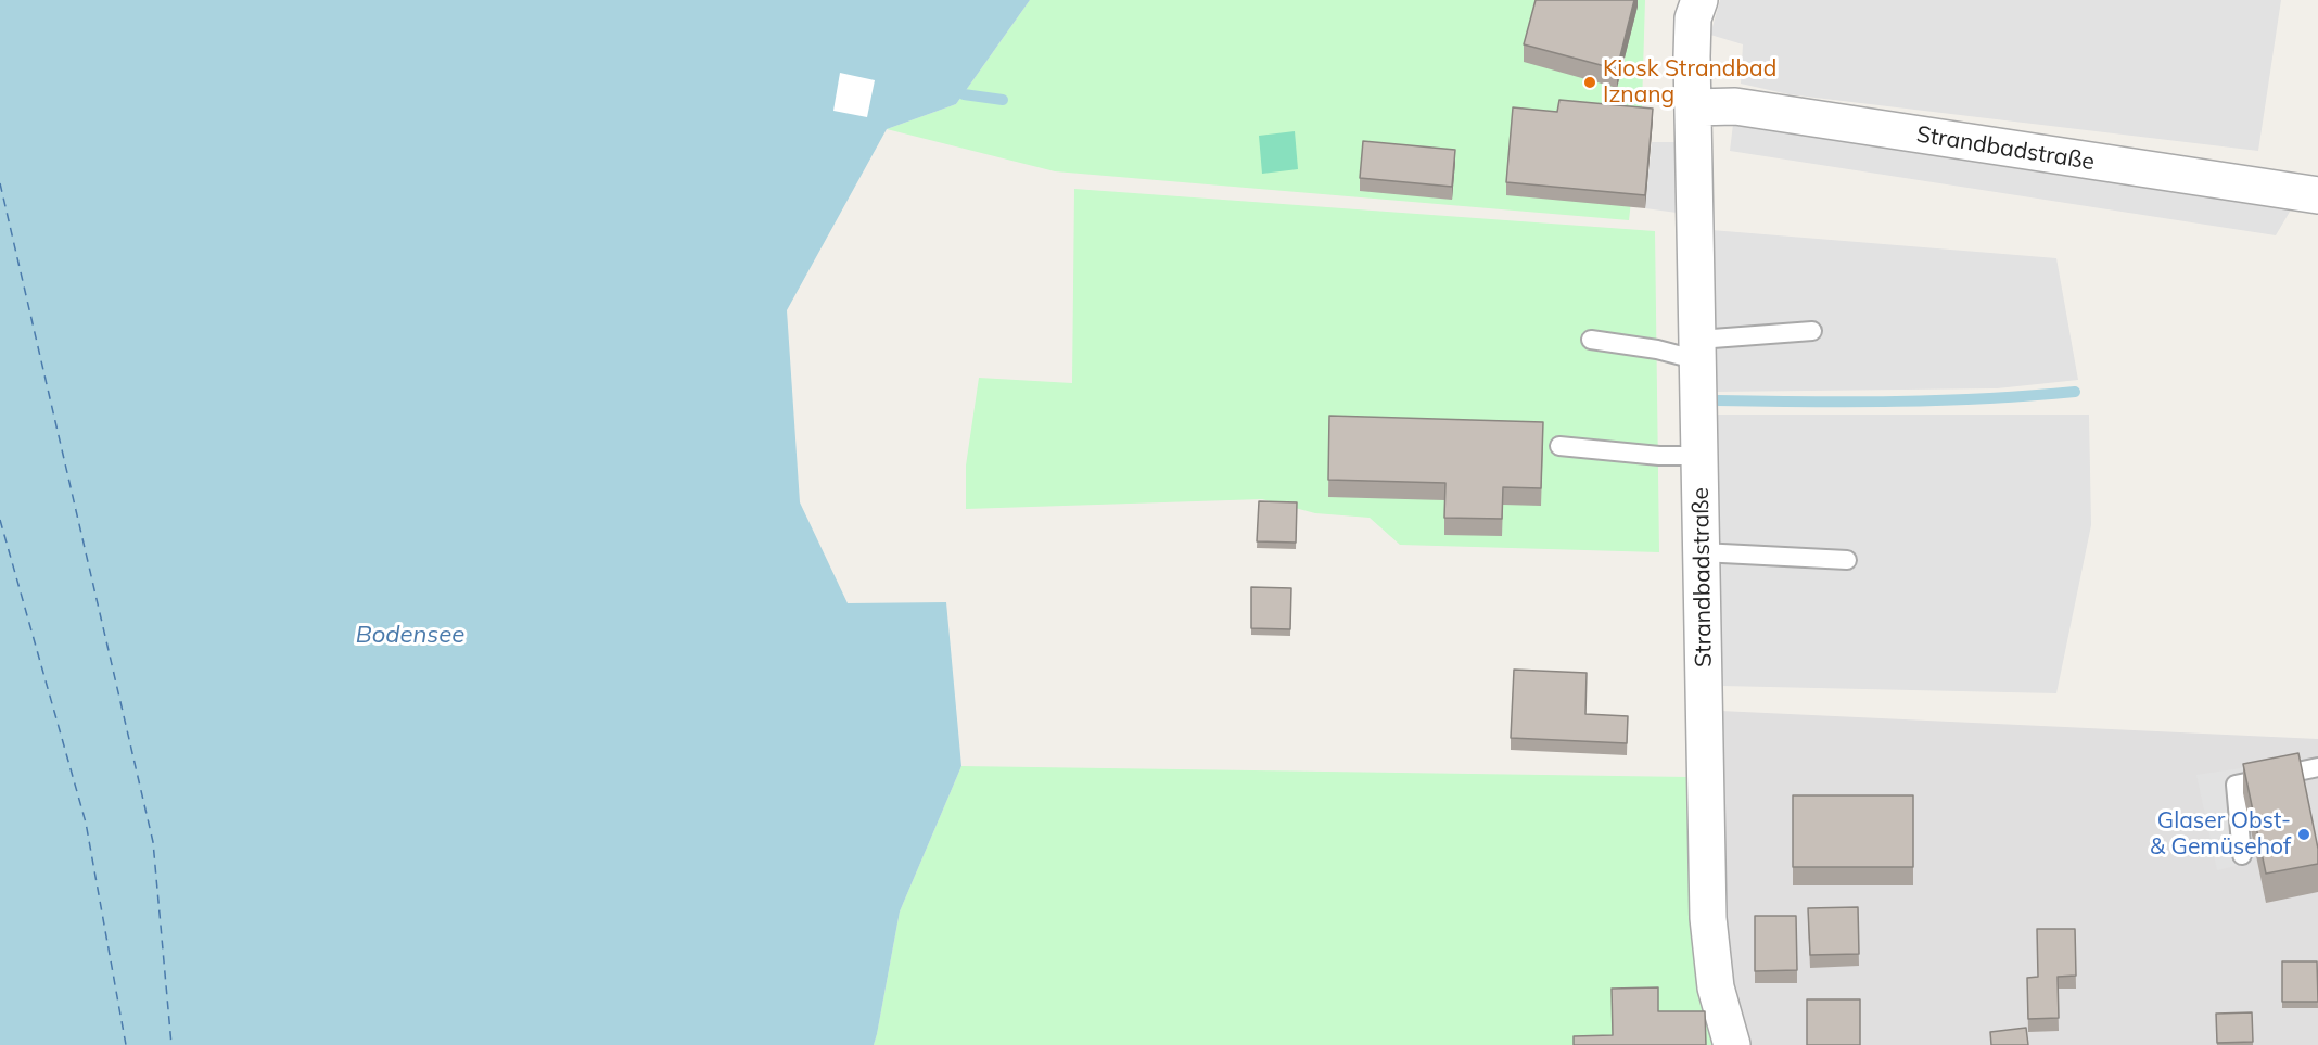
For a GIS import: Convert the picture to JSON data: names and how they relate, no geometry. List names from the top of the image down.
{
  "streets": {
    "street": ["Strandbadstraße"]
  },
  "water": ["Bodensee"],
  "places": ["Kiosk Strandbad Iznang", "Glaser Obst- & Gemüsehof"]
}
